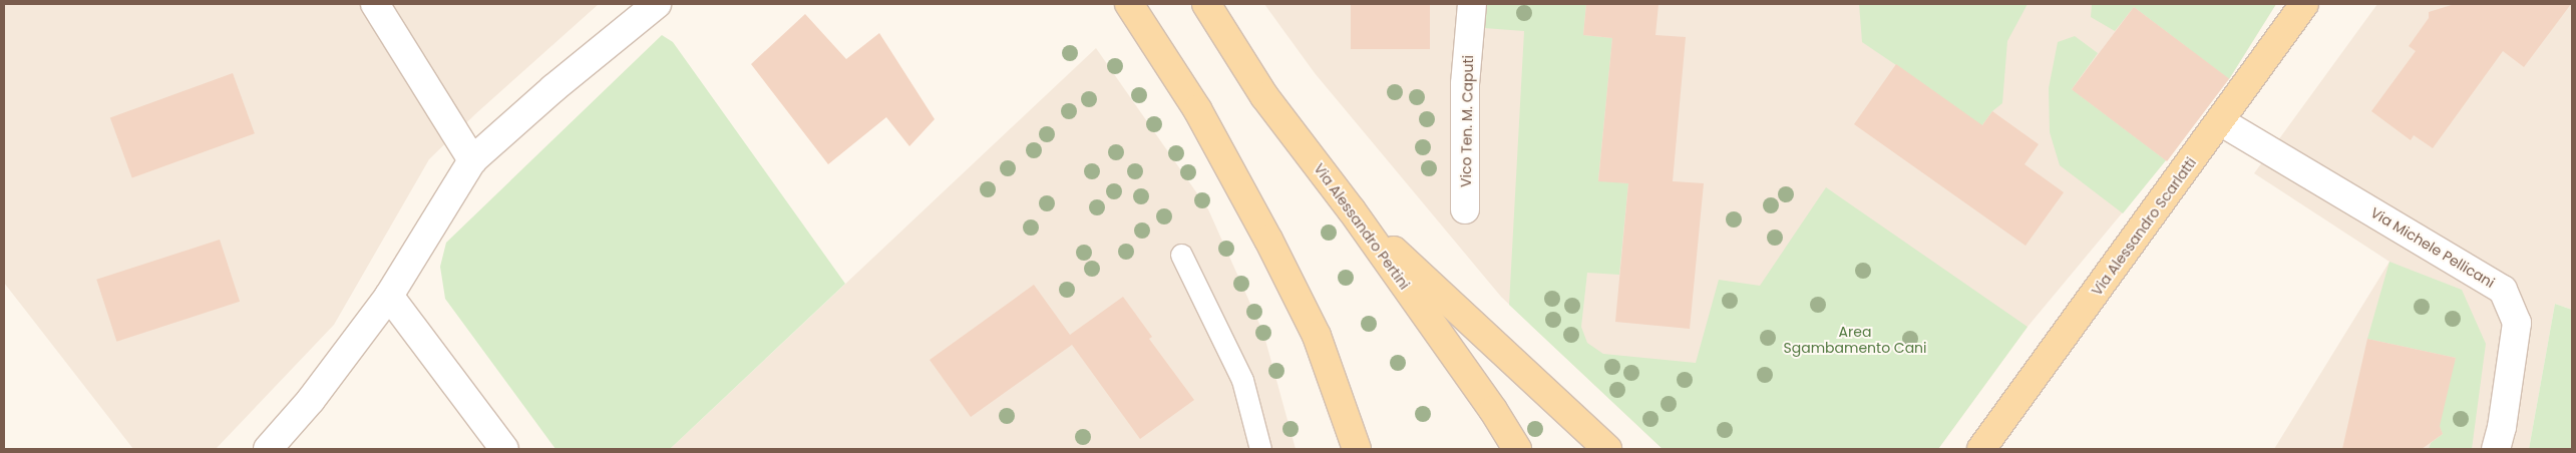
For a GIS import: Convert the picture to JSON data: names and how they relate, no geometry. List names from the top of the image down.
{
  "streets": {
    "main road": ["Via Alessandro Pertini", "Via Alessandro Scarlatti"],
    "street": ["Vico Ten. M. Caputi", "Via Michele Pellicani"]
  },
  "crossings": [
    ["Via Alessandro Scarlatti", "Via Michele Pellicani"]
  ],
  "parks": ["Area Sgambamento Cani"]
}
